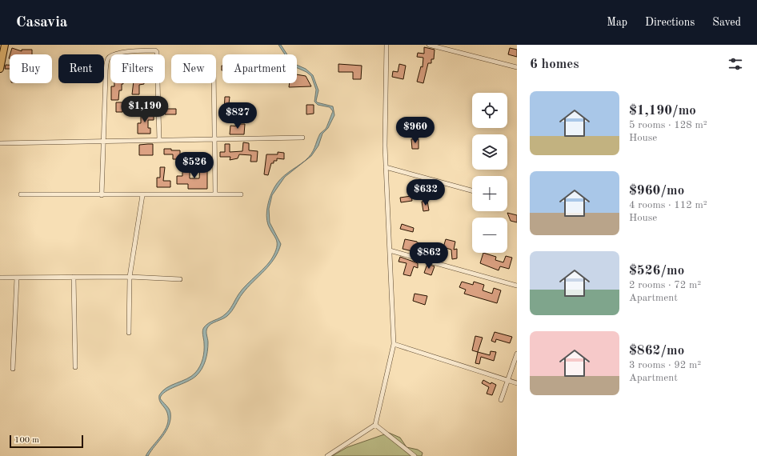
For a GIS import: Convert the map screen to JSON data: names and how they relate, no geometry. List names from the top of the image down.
{
  "scale_bar": "100 m",
  "page": {
    "header": "Casavia",
    "nav": ["Map", "Directions", "Saved"],
    "heading": "6 homes",
    "chip": [
      "Buy",
      "Rent",
      "Filters",
      "New",
      "Apartment"
    ],
    "list": [
      {
        "name": "$1,190/mo",
        "note": "5 rooms · 128 m² · House"
      },
      {
        "name": "$960/mo",
        "note": "4 rooms · 112 m² · House"
      },
      {
        "name": "$526/mo",
        "note": "2 rooms · 72 m² · Apartment"
      },
      {
        "name": "$862/mo",
        "note": "3 rooms · 92 m² · Apartment"
      }
    ],
    "map_buttons": ["+", "−"],
    "price": [
      "$1,190",
      "$827",
      "$960",
      "$526",
      "$632",
      "$862"
    ],
    "scale": "100 m"
  }
}
